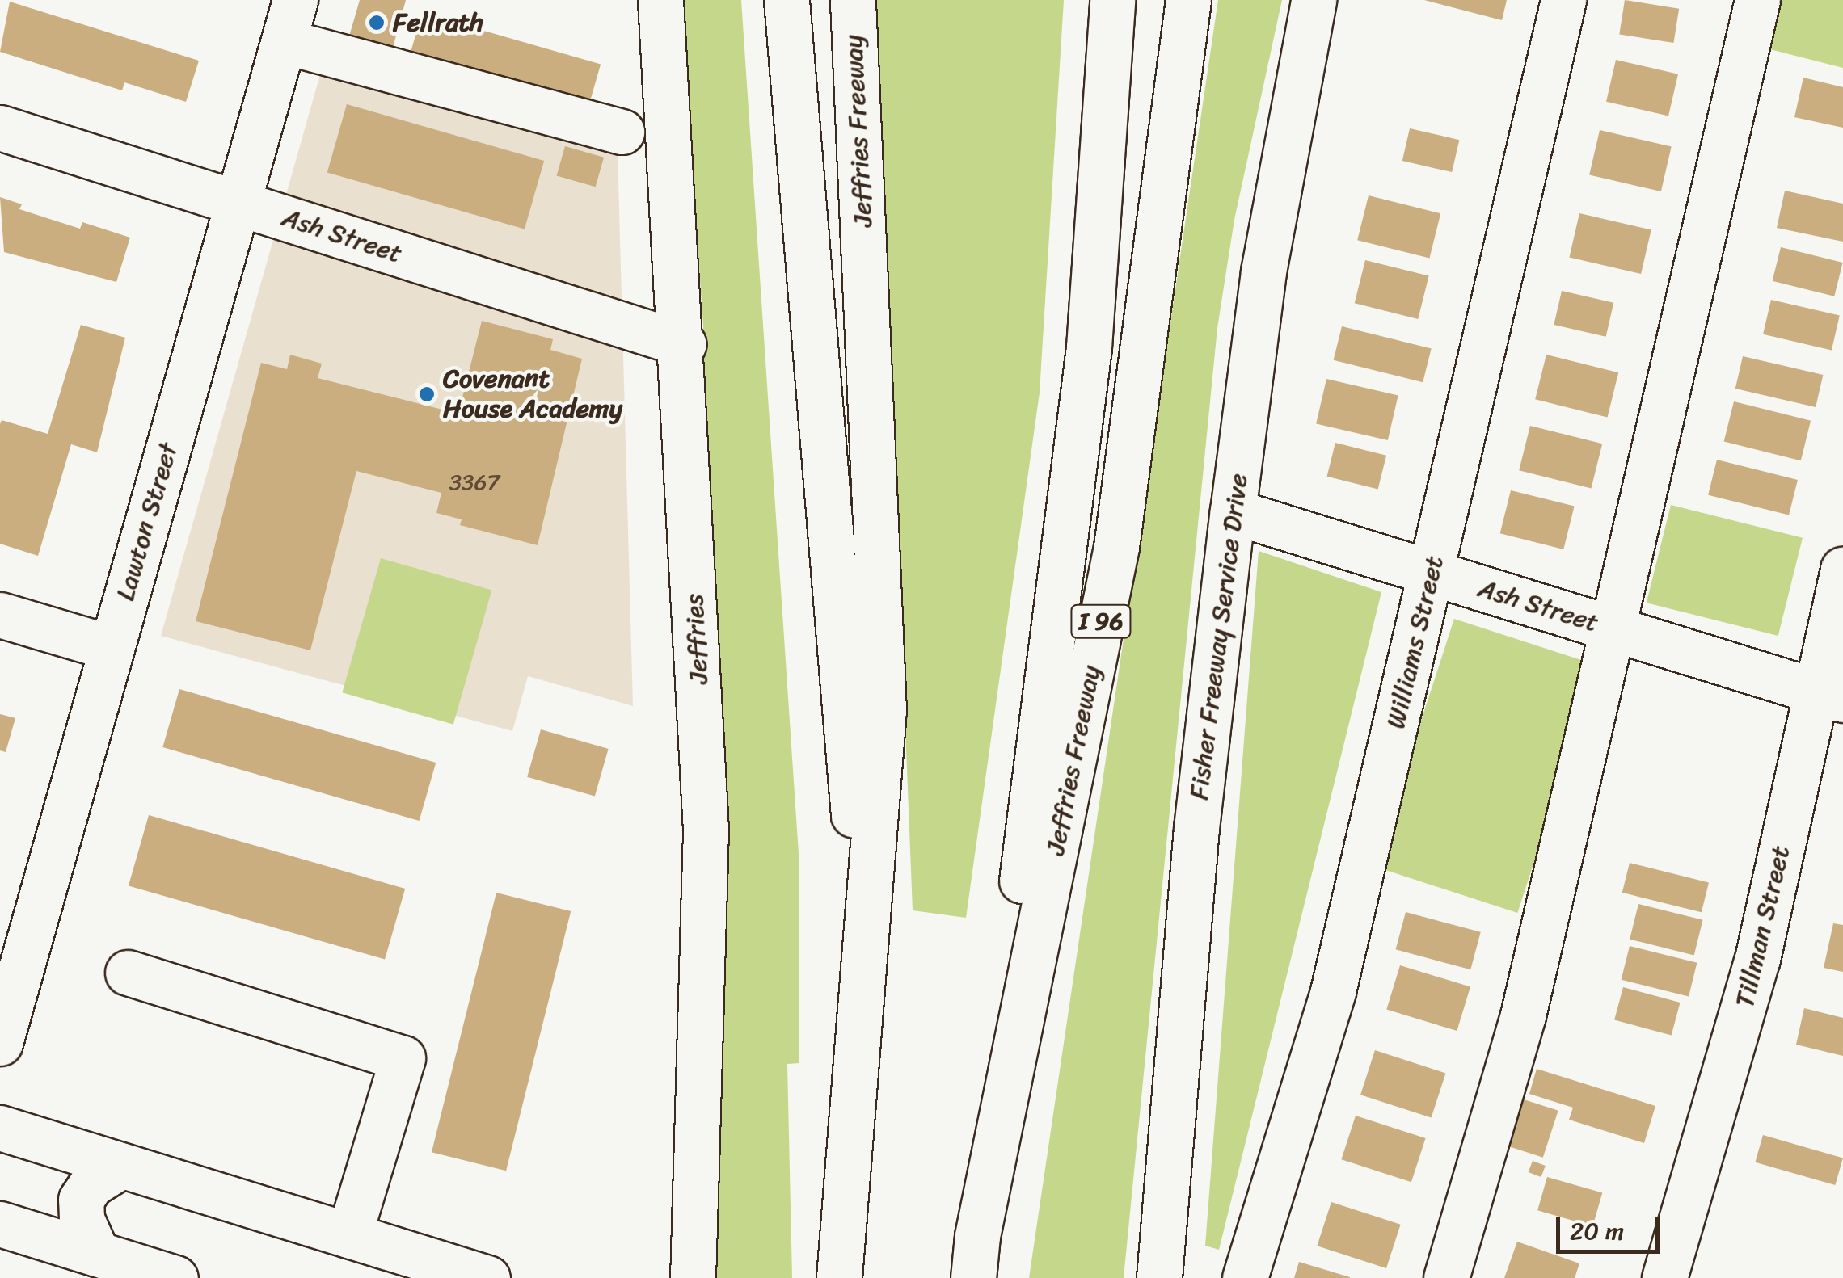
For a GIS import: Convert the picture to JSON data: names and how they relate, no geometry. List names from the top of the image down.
{
  "streets": {
    "main road": [
      "Jeffries Freeway",
      "Ash Street",
      "Lawton Street",
      "I 96",
      "Fisher Freeway Service Drive",
      "Jeffries",
      "Williams Street",
      "Tillman Street"
    ]
  },
  "crossings": [
    ["Ash Street", "Lawton Street"],
    ["Ash Street", "Fisher Freeway Service Drive"],
    ["Ash Street", "Jeffries"],
    ["Ash Street", "Williams Street"],
    ["Ash Street", "Tillman Street"]
  ],
  "places": ["Fellrath", "Covenant House Academy"],
  "house_numbers": ["3367"],
  "scale_bar": "20 m"
}
